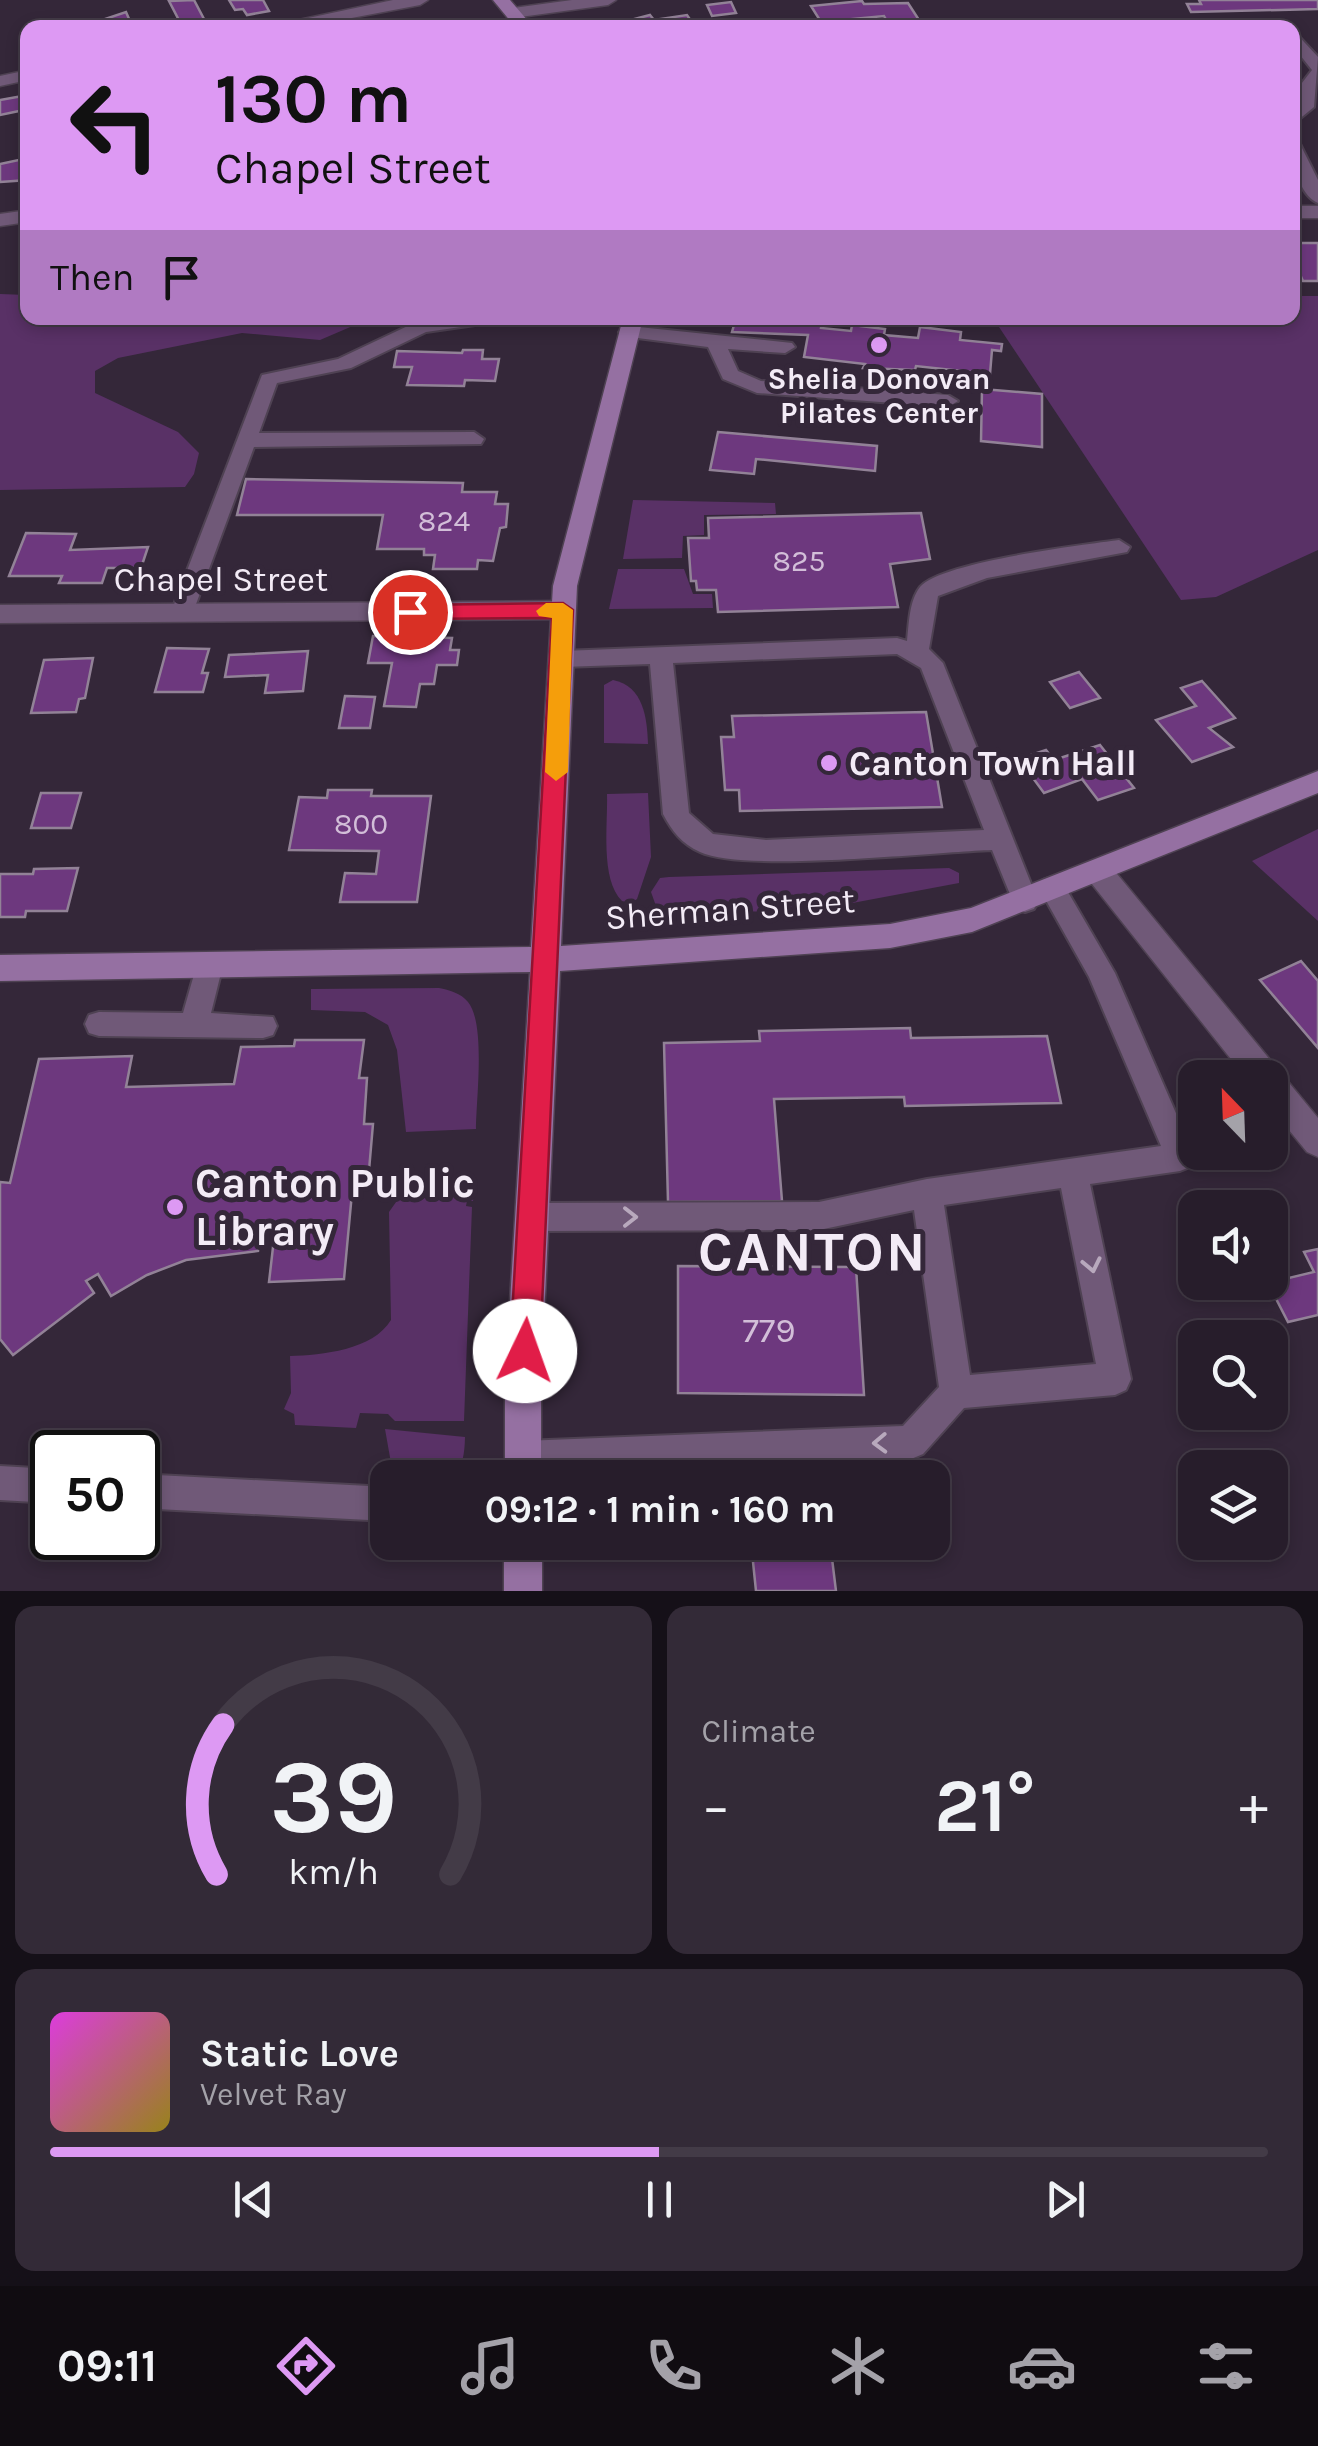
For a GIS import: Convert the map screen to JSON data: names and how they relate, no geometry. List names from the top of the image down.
{
  "streets": {
    "main road": ["Sherman Street"],
    "street": ["Chapel Street"]
  },
  "districts": ["CANTON"],
  "places": ["Shelia Donovan Pilates Center", "Canton Town Hall", "Canton Public Library"],
  "house_numbers": [
    "824",
    "825",
    "800",
    "779"
  ],
  "north": "top left",
  "page": {
    "turn": ["130 m", "Chapel Street"],
    "then": "Then",
    "limit": "50",
    "trip": "09:12 · 1 min · 160 m",
    "tile": "Climate",
    "heat": ["−", "21°", "+"],
    "song": ["Static Love", "Velvet Ray"],
    "tabs": "09:11",
    "gauge": ["39", "km/h"]
  }
}
